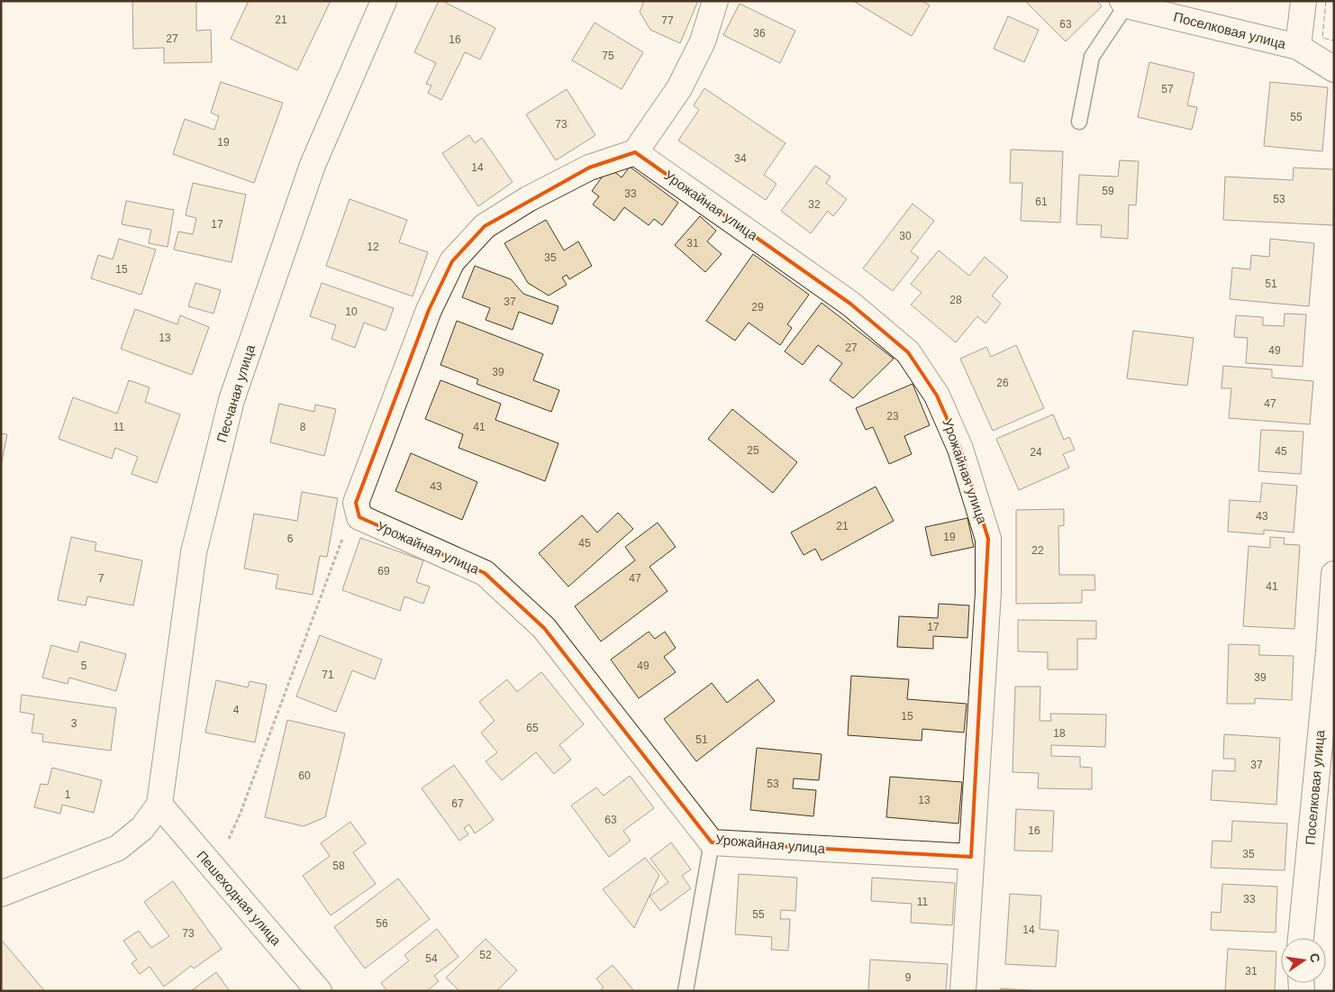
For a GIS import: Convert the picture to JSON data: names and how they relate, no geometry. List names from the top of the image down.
{
  "streets": {
    "street": [
      "Поселковая улица",
      "Урожайная улица",
      "Песчаная улица",
      "Пешеходная улица"
    ]
  },
  "crossings": [
    ["Песчаная улица", "Пешеходная улица"]
  ],
  "house_numbers": [
    "21",
    "77",
    "63",
    "36",
    "27",
    "16",
    "75",
    "57",
    "55",
    "73",
    "19",
    "34",
    "14",
    "59",
    "33",
    "53",
    "61",
    "32",
    "17",
    "30",
    "31",
    "12",
    "35",
    "15",
    "51",
    "28",
    "37",
    "29",
    "10",
    "13",
    "27",
    "49",
    "39",
    "26",
    "47",
    "23",
    "11",
    "8",
    "41",
    "25",
    "45",
    "24",
    "43",
    "43",
    "21",
    "19",
    "6",
    "45",
    "22",
    "69",
    "7",
    "47",
    "41",
    "17",
    "5",
    "49",
    "71",
    "39",
    "4",
    "15",
    "3",
    "65",
    "18",
    "51",
    "37",
    "60",
    "53",
    "1",
    "13",
    "67",
    "63",
    "16",
    "35",
    "58",
    "33",
    "11",
    "55",
    "56",
    "14",
    "73",
    "52",
    "54",
    "31",
    "9"
  ],
  "north": "right"
}
